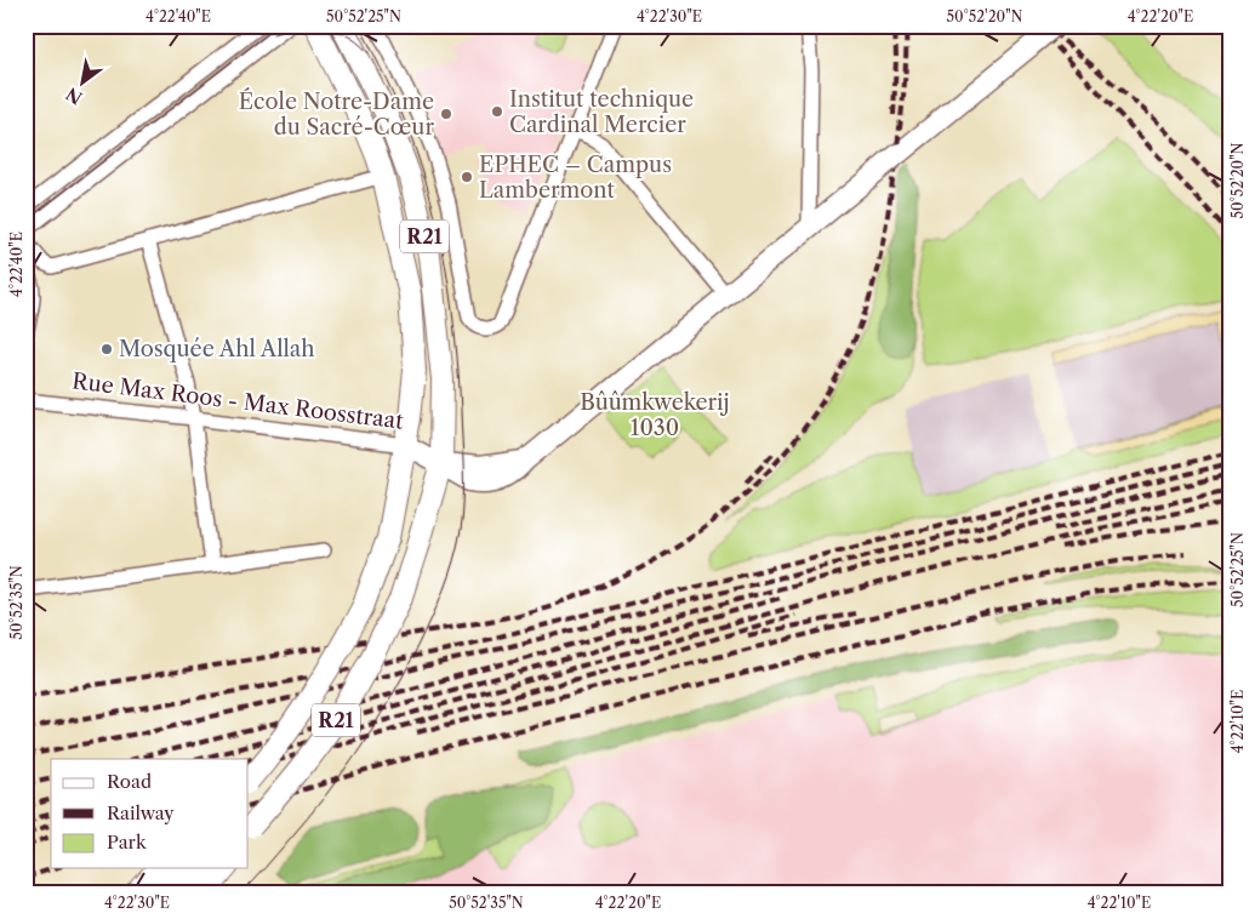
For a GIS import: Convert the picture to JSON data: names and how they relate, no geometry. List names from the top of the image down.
{
  "streets": {
    "main road": ["R21"],
    "street": ["Rue Max Roos - Max Roosstraat"]
  },
  "crossings": [
    ["R21", "Rue Max Roos - Max Roosstraat"]
  ],
  "parks": ["Bûûmkwekerij 1030"],
  "places": [
    "Institut technique Cardinal Mercier",
    "École Notre-Dame du Sacré-Cœur",
    "EPHEC – Campus Lambermont",
    "Mosquée Ahl Allah"
  ],
  "legend": ["Road", "Railway", "Park"],
  "north": "bottom left",
  "coordinates": [
    "4°22'40\"E",
    "50°52'25\"N",
    "4°22'30\"E",
    "50°52'20\"N",
    "4°22'20\"E",
    "50°52'35\"N",
    "4°22'10\"E"
  ]
}
